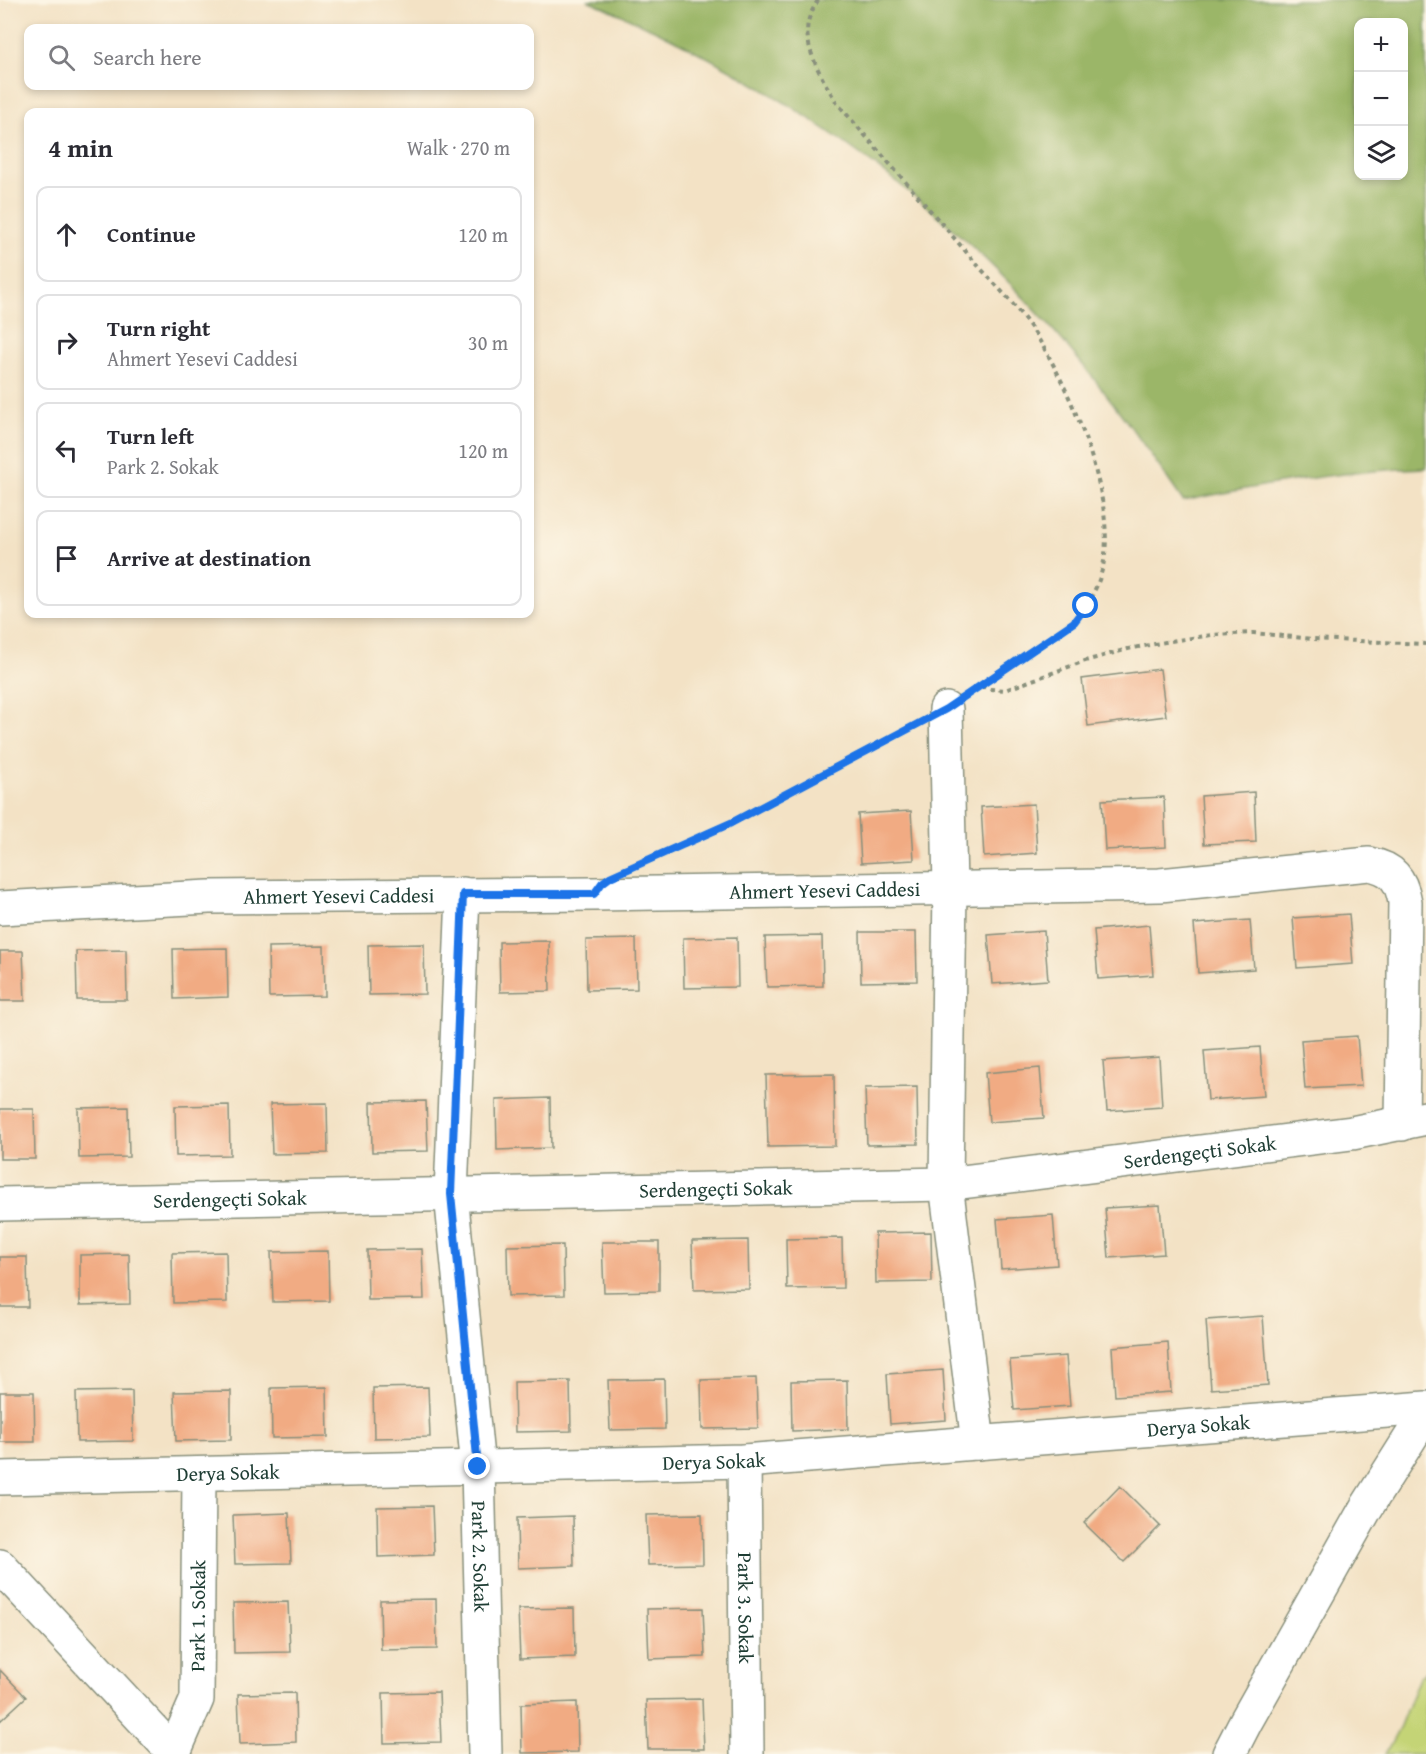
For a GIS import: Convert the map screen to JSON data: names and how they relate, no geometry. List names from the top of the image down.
{
  "streets": {
    "street": [
      "Ahmert Yesevi Caddesi",
      "Serdengeçti Sokak",
      "Derya Sokak",
      "Park 2. Sokak",
      "Park 3. Sokak",
      "Park 1. Sokak"
    ]
  },
  "crossings": [
    ["Ahmert Yesevi Caddesi", "Serdengeçti Sokak"],
    ["Ahmert Yesevi Caddesi", "Park 2. Sokak"],
    ["Serdengeçti Sokak", "Park 2. Sokak"],
    ["Derya Sokak", "Park 2. Sokak"],
    ["Derya Sokak", "Park 3. Sokak"],
    ["Derya Sokak", "Park 1. Sokak"]
  ],
  "page": {
    "map_buttons": ["+", "−"],
    "search": "Search here",
    "heading": ["4 min", "Walk · 270 m"],
    "list": [
      ["Continue", "120 m"],
      ["Turn right", "Ahmert Yesevi Caddesi", "30 m"],
      ["Turn left", "Park 2. Sokak", "120 m"],
      "Arrive at destination"
    ]
  }
}
